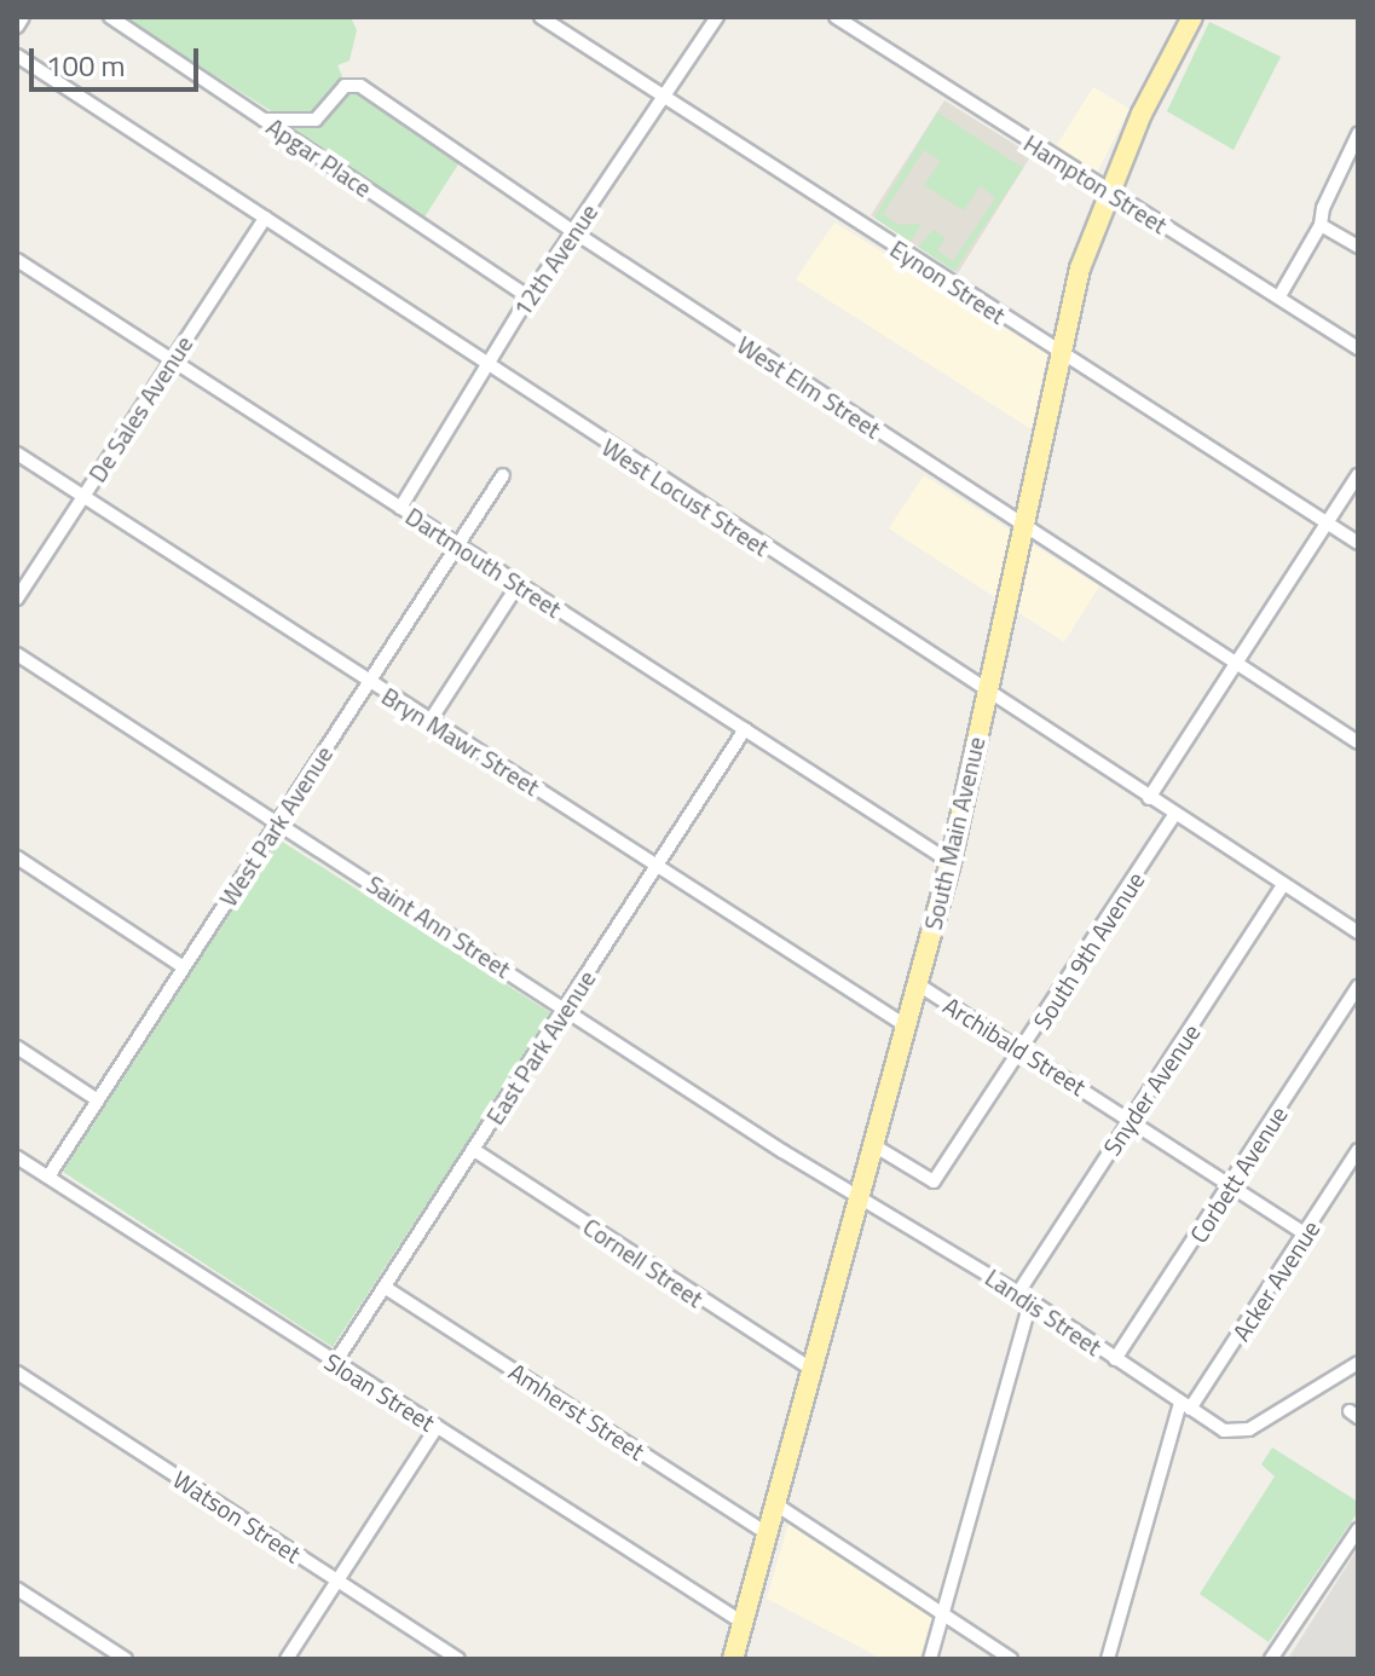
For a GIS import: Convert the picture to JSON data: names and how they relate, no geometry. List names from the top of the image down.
{
  "streets": {
    "main road": ["South Main Avenue"],
    "street": [
      "Apgar Place",
      "Hampton Street",
      "12th Avenue",
      "Eynon Street",
      "West Elm Street",
      "De Sales Avenue",
      "West Locust Street",
      "Dartmouth Street",
      "Bryn Mawr Street",
      "West Park Avenue",
      "Saint Ann Street",
      "South 9th Avenue",
      "Archibald Street",
      "East Park Avenue",
      "Snyder Avenue",
      "Corbett Avenue",
      "Cornell Street",
      "Acker Avenue",
      "Landis Street",
      "Sloan Street",
      "Amherst Street",
      "Watson Street"
    ]
  },
  "crossings": [
    ["Apgar Place", "12th Avenue"],
    ["Apgar Place", "West Elm Street"],
    ["Hampton Street", "South Main Avenue"],
    ["12th Avenue", "Eynon Street"],
    ["12th Avenue", "West Elm Street"],
    ["12th Avenue", "West Locust Street"],
    ["12th Avenue", "Dartmouth Street"],
    ["Eynon Street", "South Main Avenue"],
    ["West Elm Street", "South Main Avenue"],
    ["De Sales Avenue", "West Locust Street"],
    ["De Sales Avenue", "Dartmouth Street"],
    ["De Sales Avenue", "Bryn Mawr Street"],
    ["West Locust Street", "South Main Avenue"],
    ["West Locust Street", "South 9th Avenue"],
    ["West Locust Street", "Snyder Avenue"],
    ["Dartmouth Street", "West Park Avenue"],
    ["Dartmouth Street", "South Main Avenue"],
    ["Dartmouth Street", "East Park Avenue"],
    ["Bryn Mawr Street", "West Park Avenue"],
    ["Bryn Mawr Street", "South Main Avenue"],
    ["Bryn Mawr Street", "East Park Avenue"],
    ["West Park Avenue", "Saint Ann Street"],
    ["West Park Avenue", "Sloan Street"],
    ["South Main Avenue", "Saint Ann Street"],
    ["South Main Avenue", "South 9th Avenue"],
    ["South Main Avenue", "Archibald Street"],
    ["South Main Avenue", "Cornell Street"],
    ["South Main Avenue", "Landis Street"],
    ["South Main Avenue", "Sloan Street"],
    ["South Main Avenue", "Amherst Street"],
    ["Saint Ann Street", "East Park Avenue"],
    ["Saint Ann Street", "Landis Street"],
    ["South 9th Avenue", "Archibald Street"],
    ["Archibald Street", "Snyder Avenue"],
    ["Archibald Street", "Corbett Avenue"],
    ["Archibald Street", "Acker Avenue"],
    ["East Park Avenue", "Cornell Street"],
    ["East Park Avenue", "Sloan Street"],
    ["East Park Avenue", "Amherst Street"],
    ["Snyder Avenue", "Landis Street"],
    ["Corbett Avenue", "Landis Street"],
    ["Acker Avenue", "Landis Street"]
  ],
  "scale_bar": "100 m"
}
